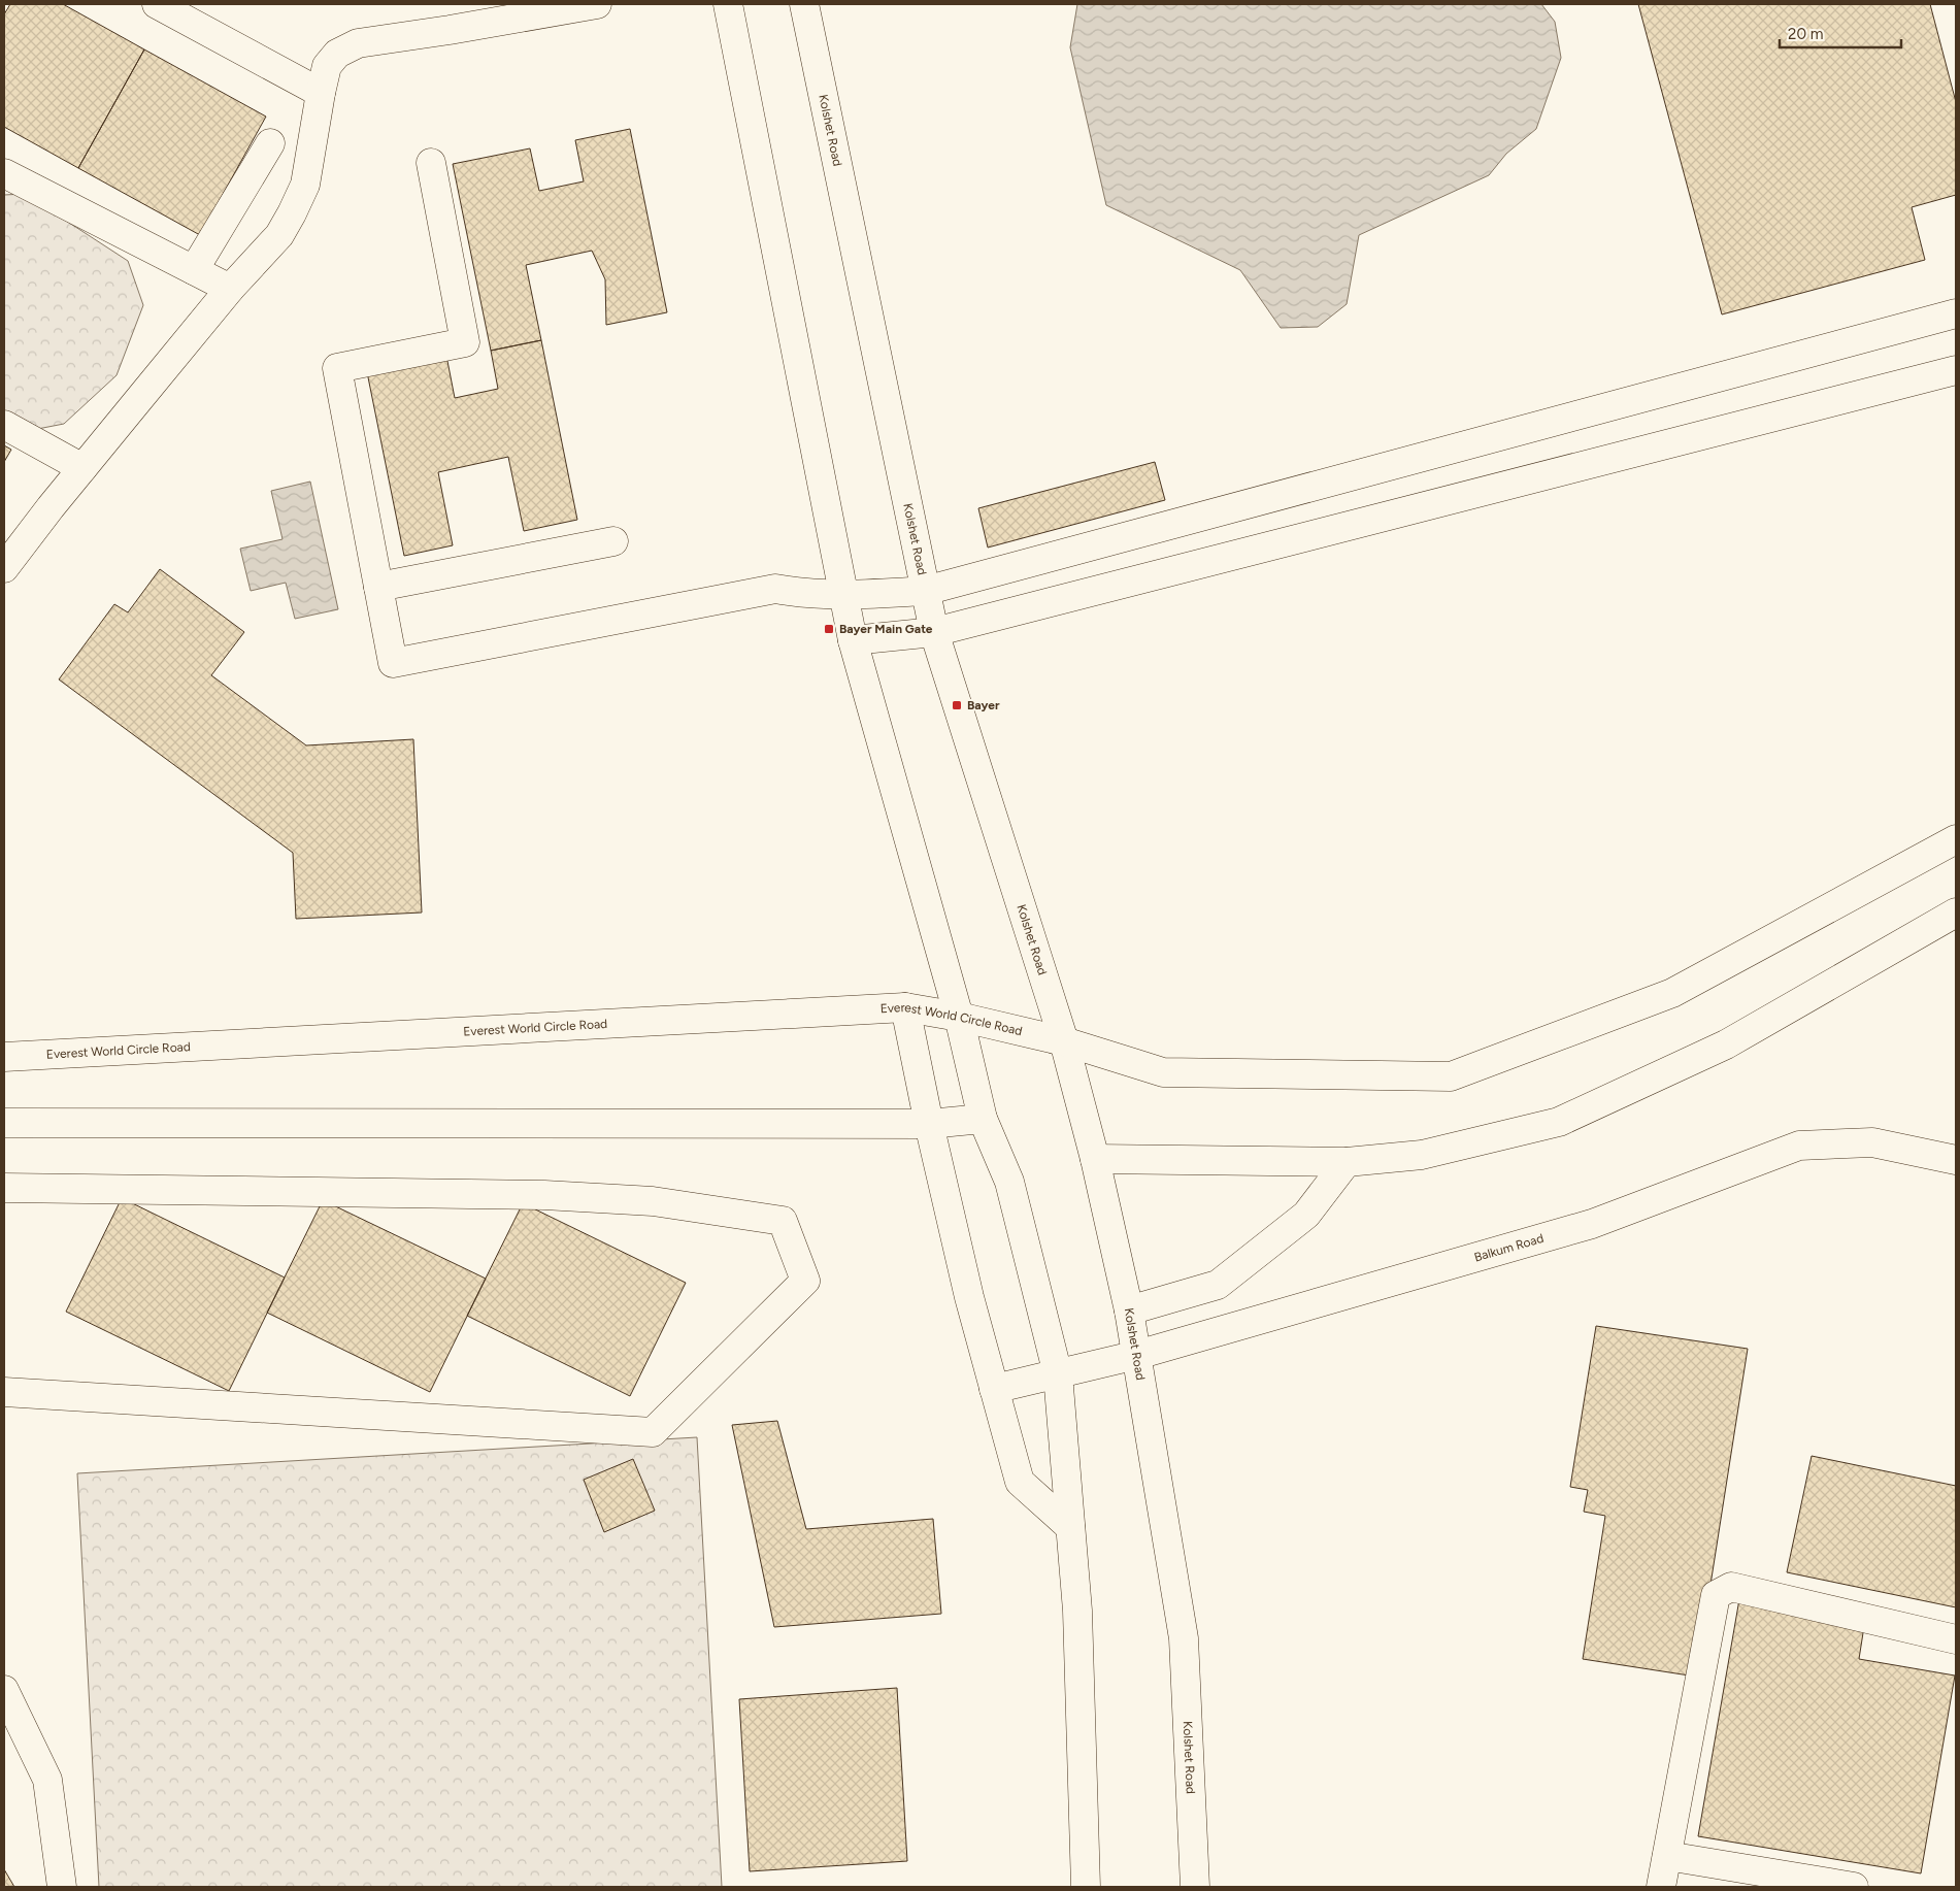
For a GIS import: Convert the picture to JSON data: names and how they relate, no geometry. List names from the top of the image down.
{
  "streets": {
    "street": ["Kolshet Road", "Everest World Circle Road", "Balkum Road"]
  },
  "crossings": [
    ["Kolshet Road", "Everest World Circle Road"],
    ["Kolshet Road", "Balkum Road"]
  ],
  "places": {
    "transit": ["Bayer Main Gate", "Bayer"]
  },
  "scale_bar": "20 m"
}
